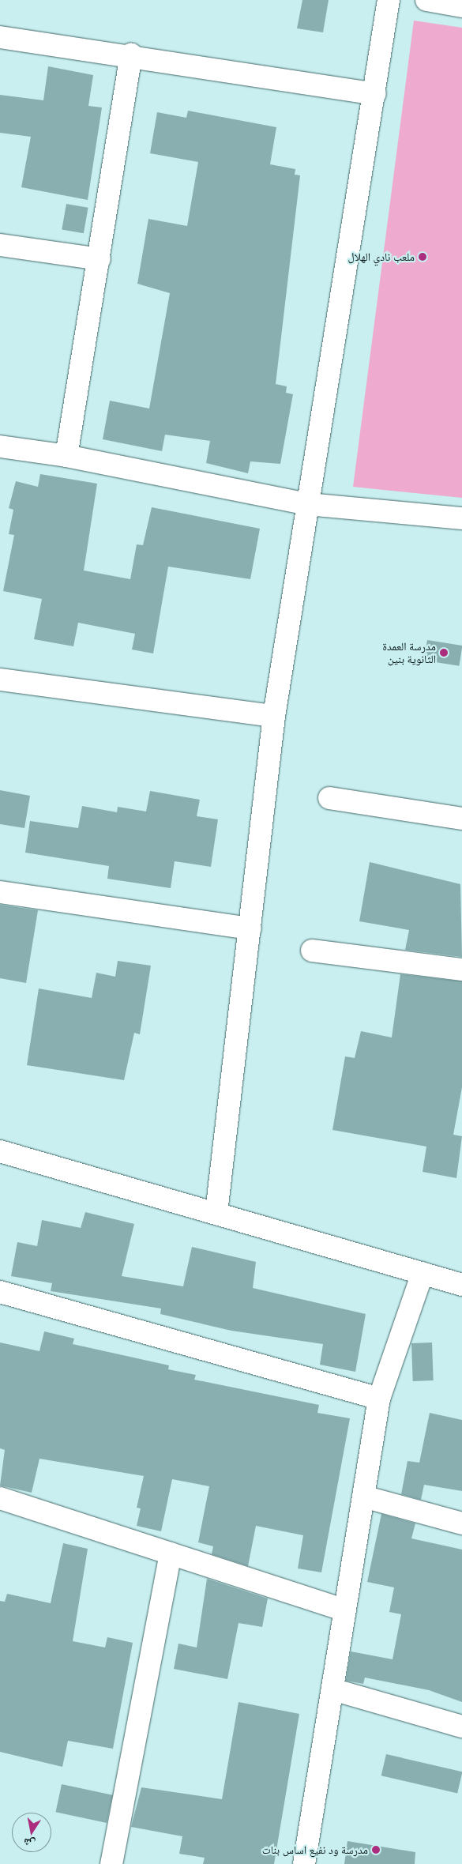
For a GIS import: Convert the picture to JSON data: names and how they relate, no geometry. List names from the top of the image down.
{
  "places": ["ملعب نادي الهلال", "مدرسة العمدة الثانوية بنين", "مدرسة ود نفيع اساس بنات"],
  "north": "bottom"
}
